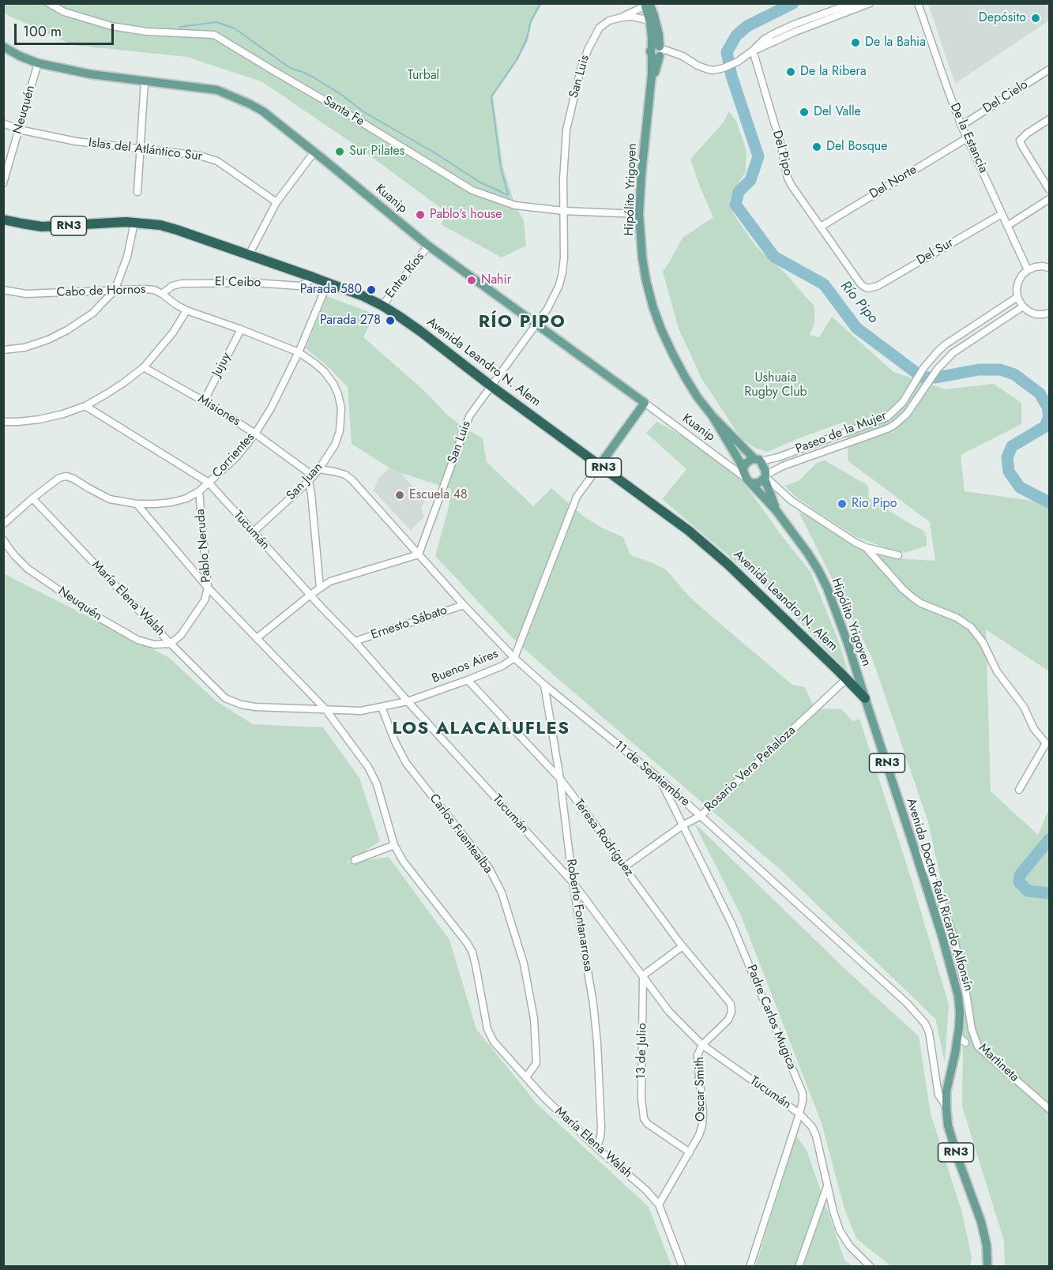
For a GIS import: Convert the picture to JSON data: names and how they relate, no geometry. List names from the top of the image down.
{
  "streets": {
    "highway": ["RN3", "Avenida Leandro N. Alem"],
    "main road": [
      "Hipólito Yrigoyen",
      "Kuanip",
      "Buenos Aires",
      "Avenida Doctor Raúl Ricardo Alfonsín"
    ],
    "street": [
      "San Luis",
      "Del Cielo",
      "Neuquén",
      "Santa Fe",
      "De la Estancia",
      "Islas del Atlántico Sur",
      "Del Pipo",
      "Del Norte",
      "Del Sur",
      "Entre Ríos",
      "El Ceibo",
      "Cabo de Hornos",
      "Jujuy",
      "Misiones",
      "Paseo de la Mujer",
      "Corrientes",
      "San Juan",
      "Tucumán",
      "Pablo Neruda",
      "María Elena Walsh",
      "Ernesto Sábato",
      "Rosario Vera Peñaloza",
      "11 de Septiembre",
      "Carlos Fuentealba",
      "Teresa Rodríguez",
      "Roberto Fontanarrosa",
      "Padre Carlos Mugica",
      "13 de Julio",
      "Martineta",
      "Oscar Smith"
    ]
  },
  "crossings": [
    ["San Luis", "Santa Fe"],
    ["San Luis", "Hipólito Yrigoyen"],
    ["San Luis", "Kuanip"],
    ["San Luis", "Avenida Leandro N. Alem"],
    ["San Luis", "11 de Septiembre"],
    ["Del Cielo", "De la Estancia"],
    ["Neuquén", "Islas del Atlántico Sur"],
    ["Neuquén", "Kuanip"],
    ["Neuquén", "Pablo Neruda"],
    ["Neuquén", "María Elena Walsh"],
    ["Santa Fe", "Hipólito Yrigoyen"],
    ["De la Estancia", "Del Norte"],
    ["De la Estancia", "Del Sur"],
    ["Del Pipo", "Del Norte"],
    ["Del Pipo", "Del Sur"],
    ["Hipólito Yrigoyen", "Kuanip"],
    ["Hipólito Yrigoyen", "Avenida Leandro N. Alem"],
    ["Hipólito Yrigoyen", "Paseo de la Mujer"],
    ["Hipólito Yrigoyen", "Avenida Doctor Raúl Ricardo Alfonsín"],
    ["Kuanip", "Entre Ríos"],
    ["Kuanip", "Paseo de la Mujer"],
    ["Kuanip", "Buenos Aires"],
    ["Entre Ríos", "Avenida Leandro N. Alem"],
    ["El Ceibo", "Cabo de Hornos"],
    ["El Ceibo", "Avenida Leandro N. Alem"],
    ["Cabo de Hornos", "Jujuy"],
    ["Cabo de Hornos", "Corrientes"],
    ["Cabo de Hornos", "San Juan"],
    ["Avenida Leandro N. Alem", "Corrientes"],
    ["Avenida Leandro N. Alem", "Buenos Aires"],
    ["Avenida Leandro N. Alem", "Rosario Vera Peñaloza"],
    ["Avenida Leandro N. Alem", "Avenida Doctor Raúl Ricardo Alfonsín"],
    ["Jujuy", "Misiones"],
    ["Misiones", "Corrientes"],
    ["Misiones", "San Juan"],
    ["Corrientes", "San Juan"],
    ["Corrientes", "Tucumán"],
    ["Corrientes", "Pablo Neruda"],
    ["Corrientes", "María Elena Walsh"],
    ["San Juan", "Tucumán"],
    ["San Juan", "11 de Septiembre"],
    ["Tucumán", "Ernesto Sábato"],
    ["Tucumán", "Buenos Aires"],
    ["Tucumán", "Roberto Fontanarrosa"],
    ["Tucumán", "Padre Carlos Mugica"],
    ["Tucumán", "13 de Julio"],
    ["Tucumán", "Oscar Smith"],
    ["Pablo Neruda", "María Elena Walsh"],
    ["María Elena Walsh", "Buenos Aires"],
    ["María Elena Walsh", "Carlos Fuentealba"],
    ["María Elena Walsh", "Roberto Fontanarrosa"],
    ["María Elena Walsh", "Oscar Smith"],
    ["Ernesto Sábato", "11 de Septiembre"],
    ["Buenos Aires", "11 de Septiembre"],
    ["Buenos Aires", "Carlos Fuentealba"],
    ["Buenos Aires", "Teresa Rodríguez"],
    ["Rosario Vera Peñaloza", "11 de Septiembre"],
    ["Rosario Vera Peñaloza", "Teresa Rodríguez"],
    ["Rosario Vera Peñaloza", "Padre Carlos Mugica"],
    ["11 de Septiembre", "Avenida Doctor Raúl Ricardo Alfonsín"],
    ["11 de Septiembre", "Roberto Fontanarrosa"],
    ["11 de Septiembre", "Padre Carlos Mugica"],
    ["Teresa Rodríguez", "Roberto Fontanarrosa"],
    ["Teresa Rodríguez", "Oscar Smith"],
    ["Avenida Doctor Raúl Ricardo Alfonsín", "Martineta"],
    ["13 de Julio", "Oscar Smith"]
  ],
  "districts": ["RÍO PIPO", "LOS ALACALUFLES"],
  "water": ["Río Pipo"],
  "parks": ["Turbal", "Ushuaia Rugby Club"],
  "places": [
    "Depósito",
    "De la Bahia",
    "De la Ribera",
    "Del Valle",
    "Del Bosque",
    "Sur Pilates",
    "Pablo's house",
    "Nahir",
    "Parada 580",
    "Parada 278",
    "Escuela 48",
    "Rio Pipo"
  ],
  "scale_bar": "100 m"
}
